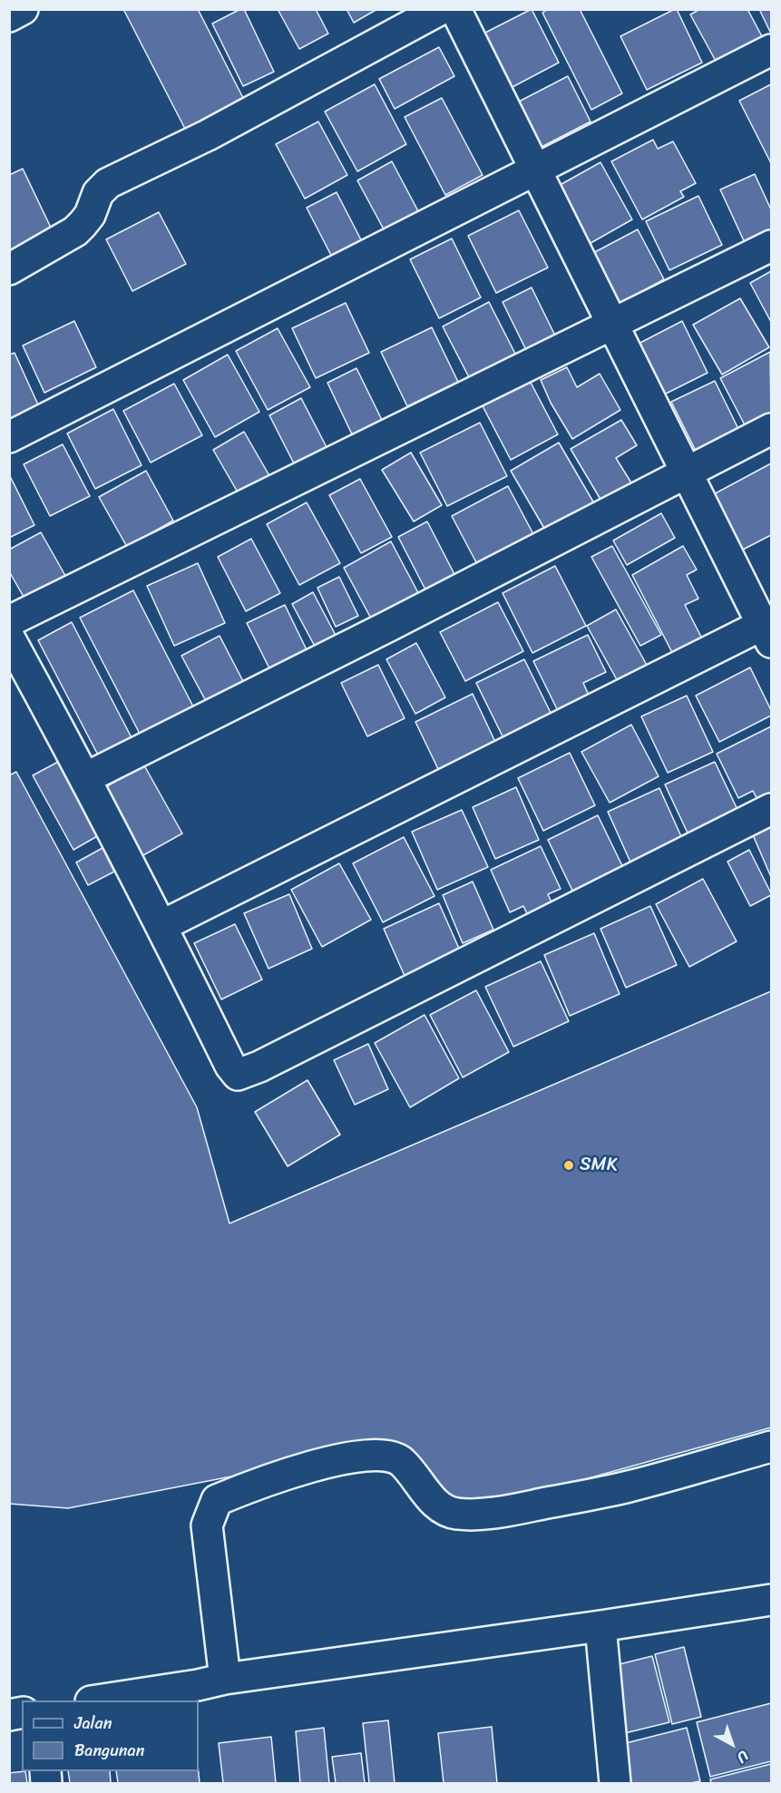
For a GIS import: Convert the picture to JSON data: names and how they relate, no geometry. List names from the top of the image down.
{
  "places": ["SMK"],
  "legend": ["Jalan", "Bangunan"],
  "north": "bottom right"
}
